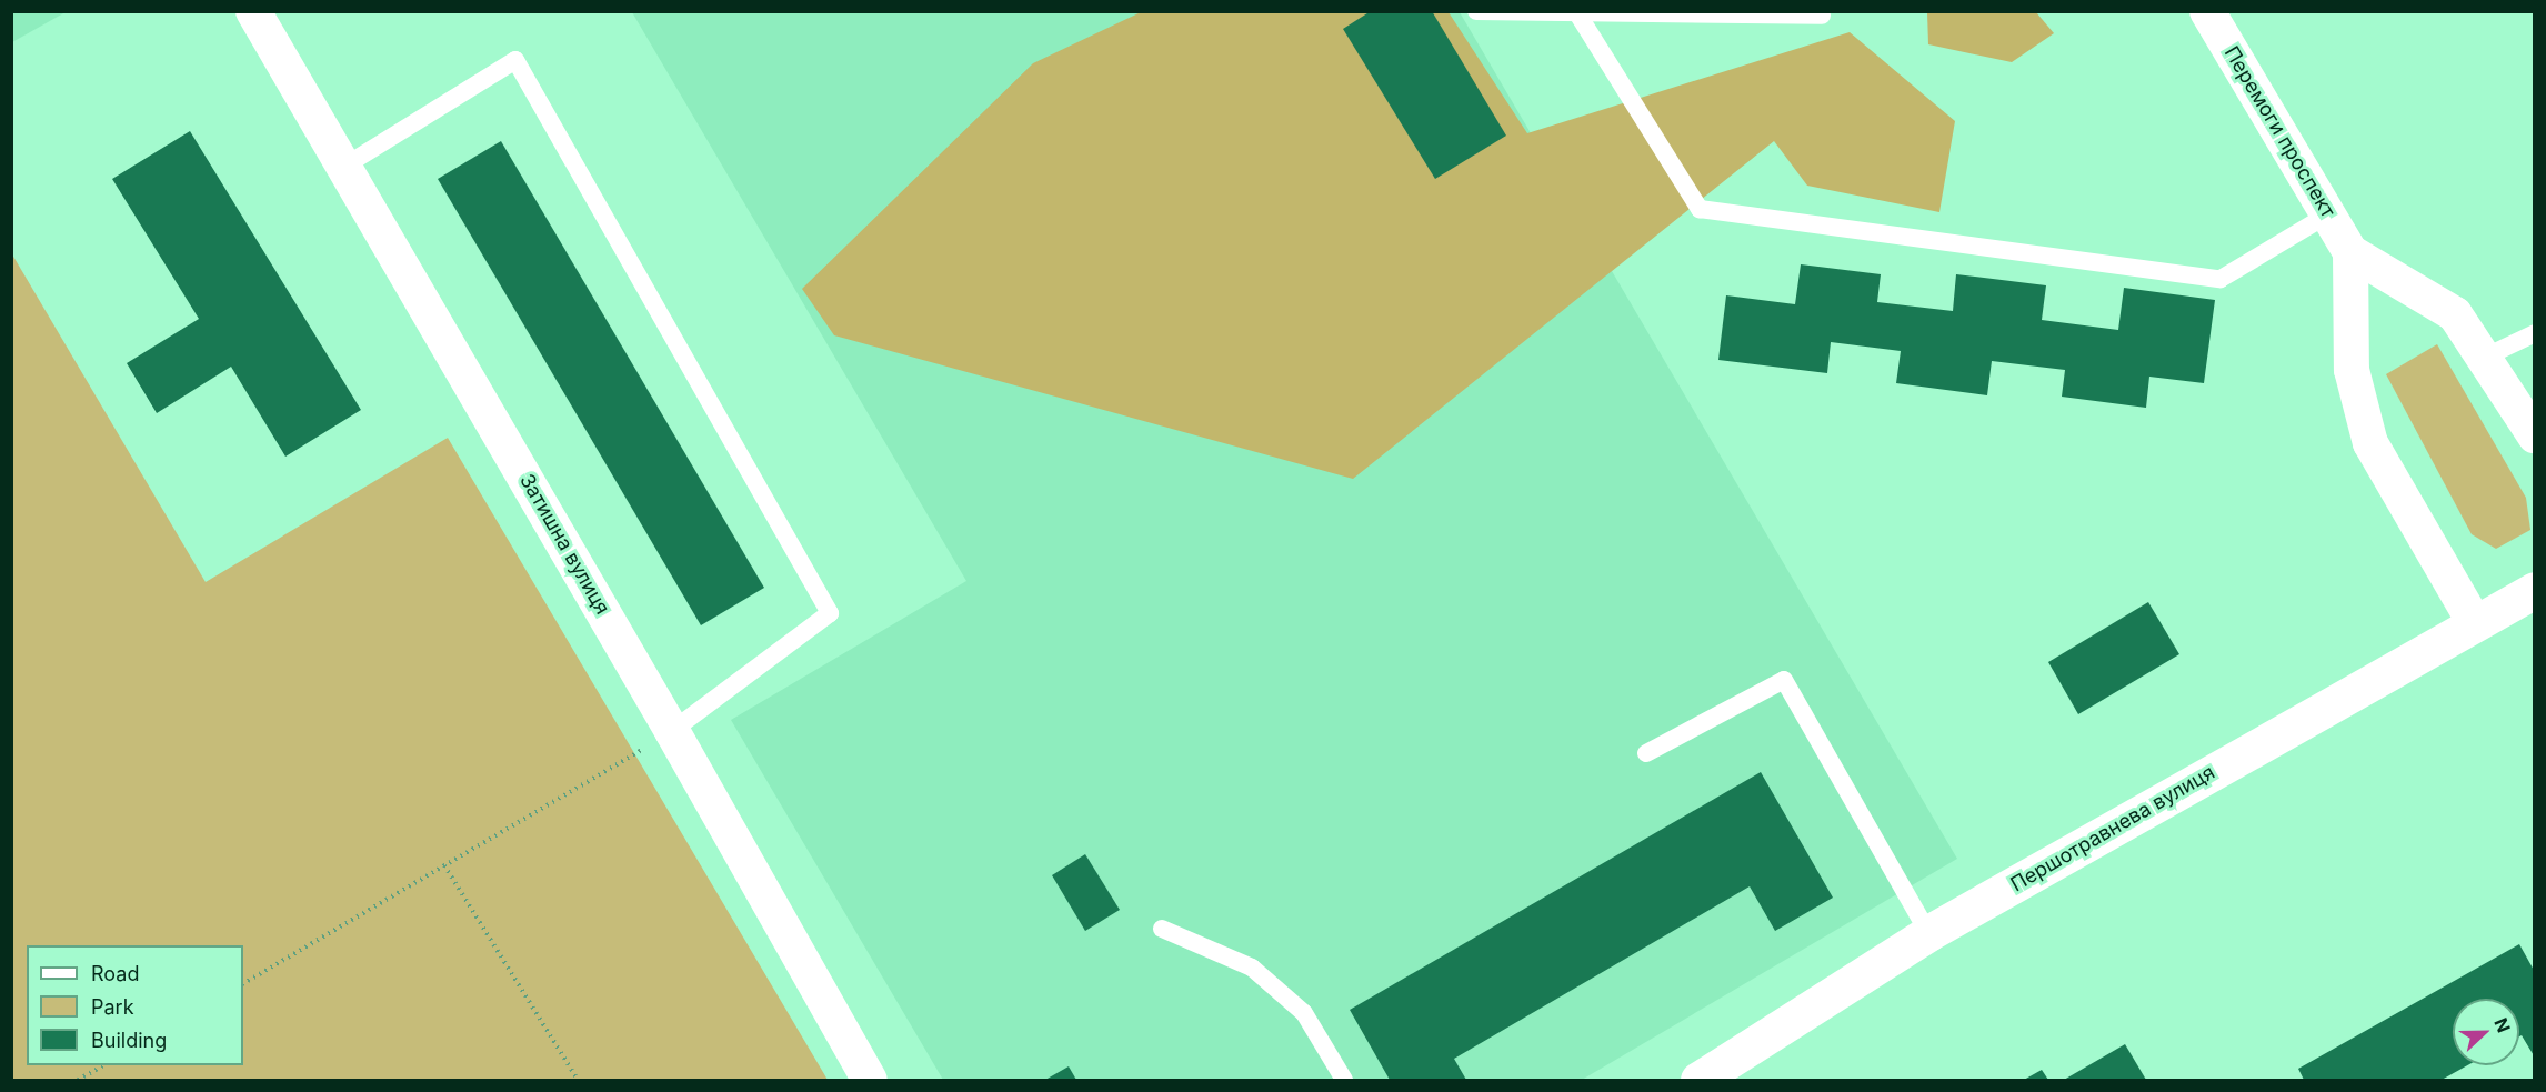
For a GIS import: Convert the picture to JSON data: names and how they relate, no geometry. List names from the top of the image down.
{
  "streets": {
    "street": ["Перемоги проспект", "Затишна вулиця", "Першотравнева вулиця"]
  },
  "crossings": [
    ["Перемоги проспект", "Першотравнева вулиця"]
  ],
  "legend": ["Road", "Park", "Building"],
  "north": "right"
}
